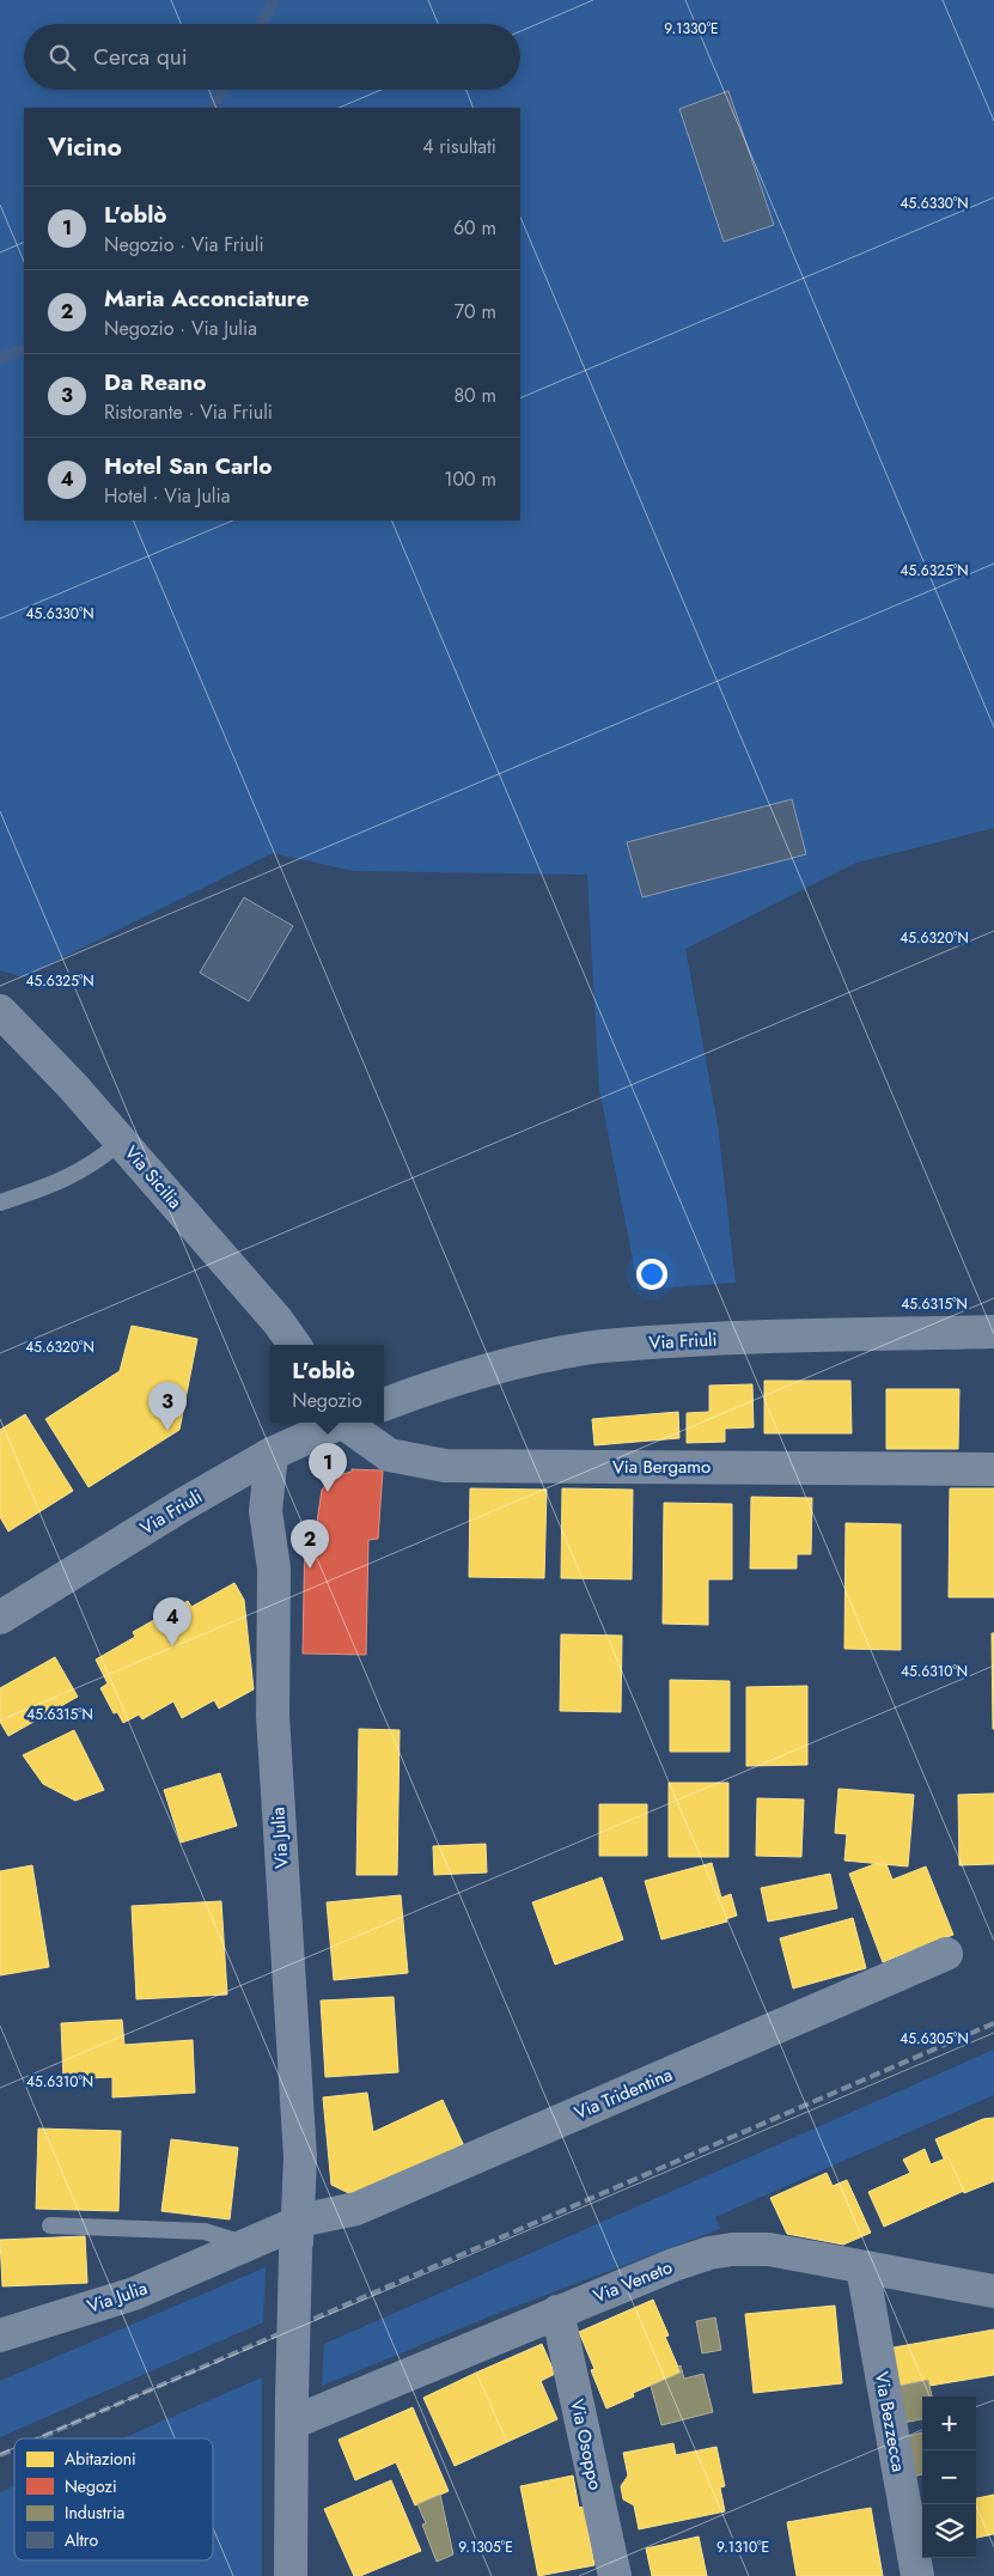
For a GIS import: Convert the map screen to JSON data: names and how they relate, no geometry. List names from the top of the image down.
{
  "streets": {
    "street": [
      "Via Sicilia",
      "Via Friuli",
      "Via Bergamo",
      "Via Julia",
      "Via Tridentina",
      "Via Veneto",
      "Via Bezzecca",
      "Via Osoppo"
    ]
  },
  "crossings": [
    ["Via Friuli", "Via Julia"],
    ["Via Julia", "Via Tridentina"],
    ["Via Julia", "Via Veneto"],
    ["Via Veneto", "Via Bezzecca"],
    ["Via Veneto", "Via Osoppo"]
  ],
  "legend": [
    "Abitazioni",
    "Negozi",
    "Industria",
    "Altro"
  ],
  "page": {
    "search": "Cerca qui",
    "heading": ["Vicino", "4 risultati"],
    "list": [
      {
        "mark": "1",
        "name": "L'oblò",
        "note": "Negozio · Via Friuli",
        "value": "60 m"
      },
      {
        "mark": "2",
        "name": "Maria Acconciature",
        "note": "Negozio · Via Julia",
        "value": "70 m"
      },
      {
        "mark": "3",
        "name": "Da Reano",
        "note": "Ristorante · Via Friuli",
        "value": "80 m"
      },
      {
        "mark": "4",
        "name": "Hotel San Carlo",
        "note": "Hotel · Via Julia",
        "value": "100 m"
      }
    ],
    "popup": ["L'oblò", "Negozio"],
    "pins": [
      "3",
      "1",
      "2",
      "4"
    ],
    "map_buttons": ["+", "−"]
  },
  "coordinates": [
    "9.1330°E",
    "45.6330°N",
    "45.6325°N",
    "45.6320°N",
    "45.6315°N",
    "45.6310°N",
    "45.6305°N",
    "9.1305°E",
    "9.1310°E"
  ]
}
